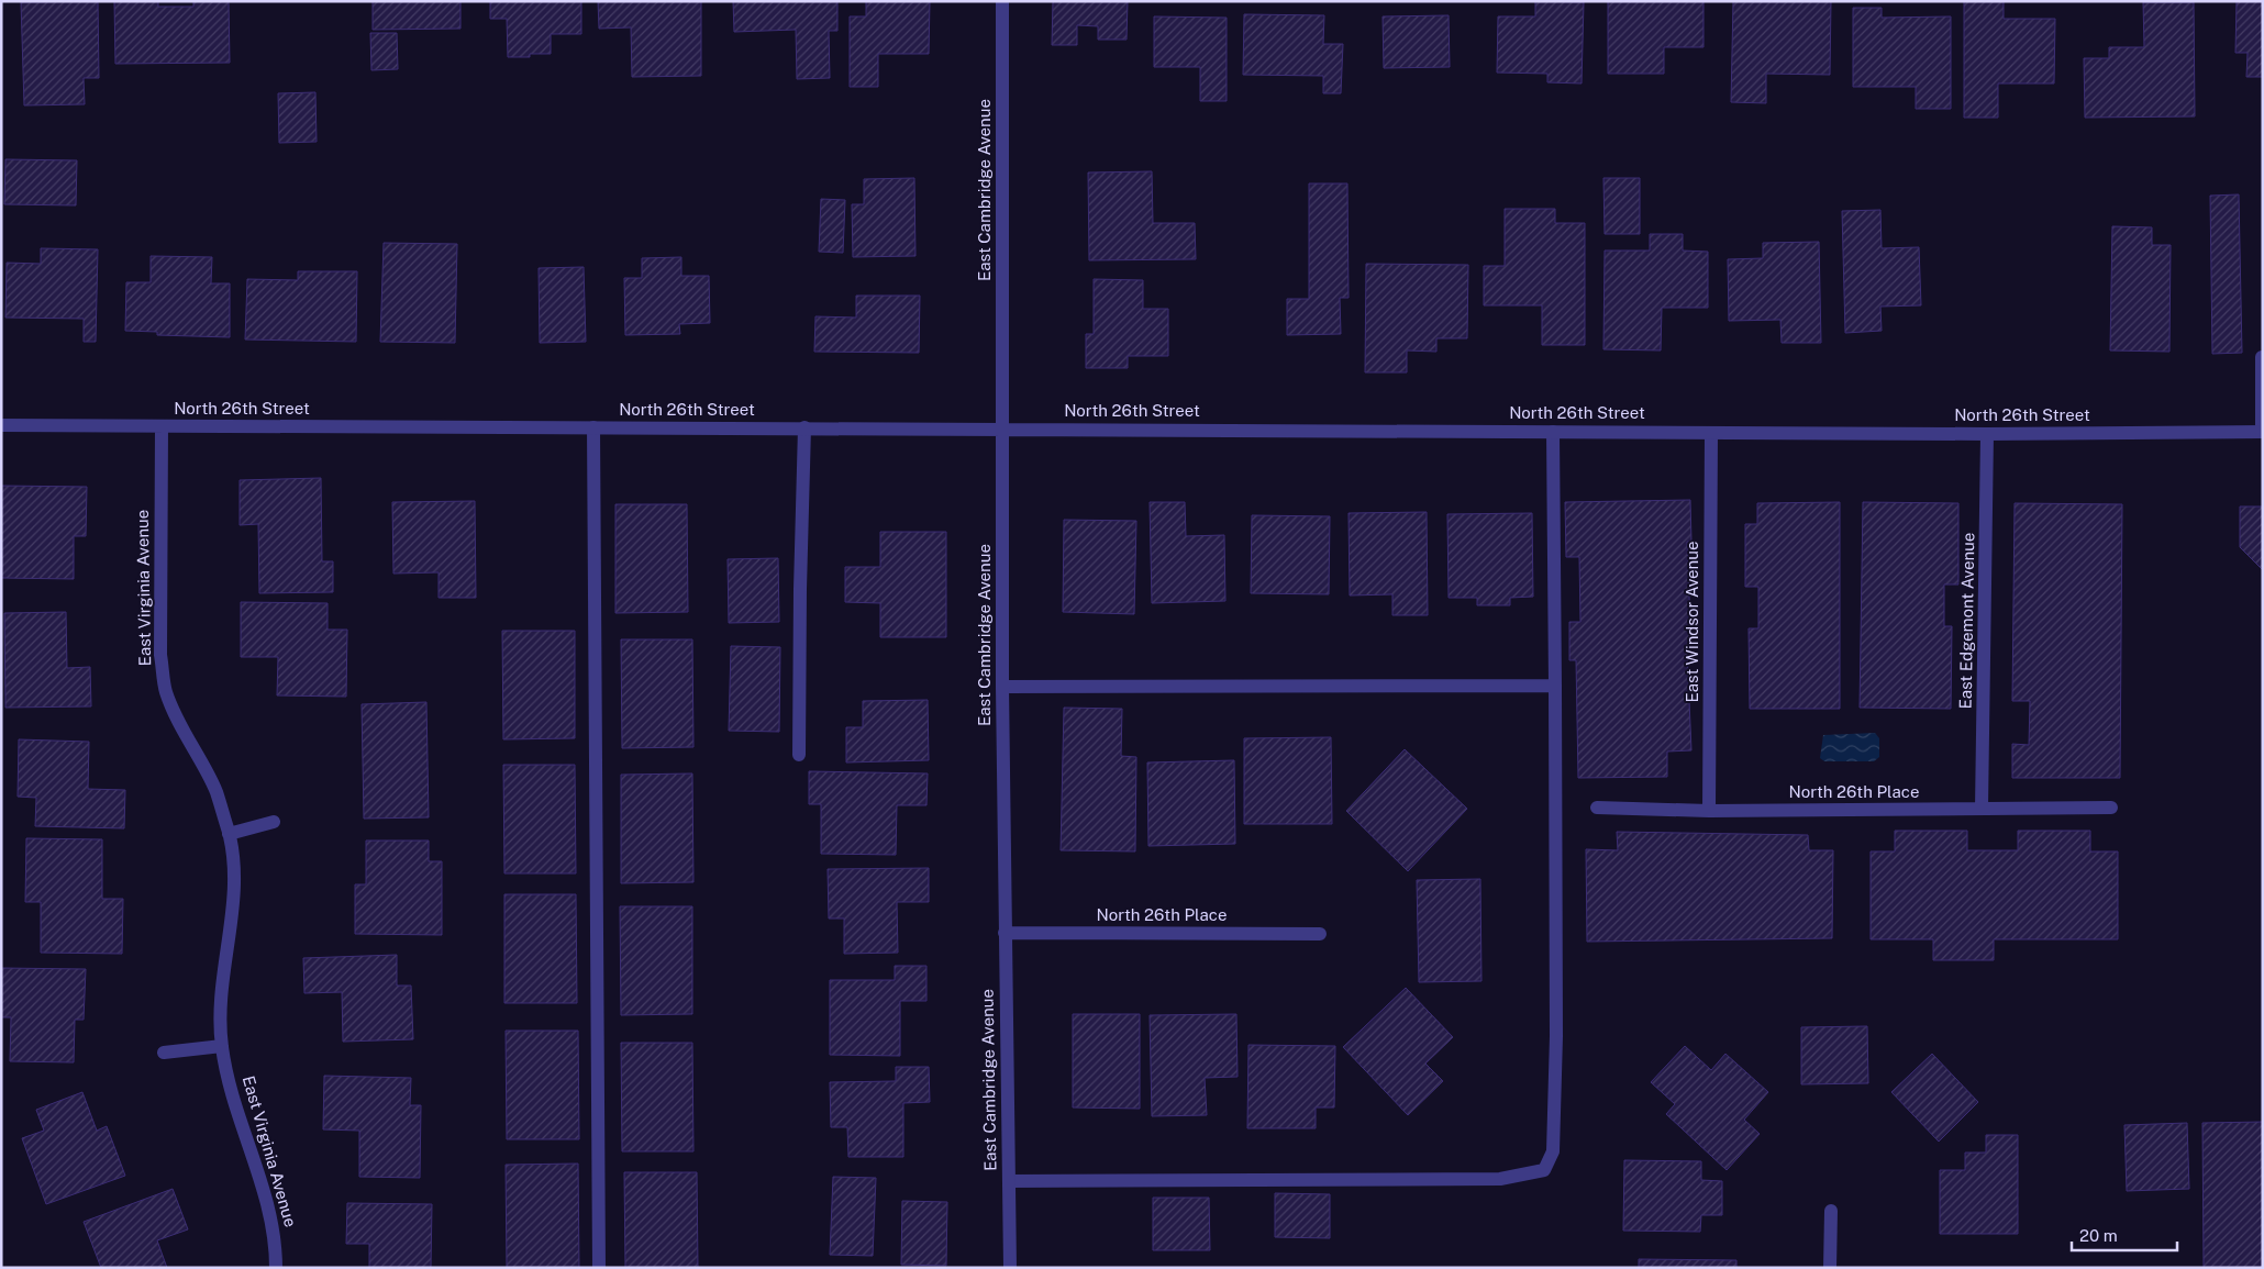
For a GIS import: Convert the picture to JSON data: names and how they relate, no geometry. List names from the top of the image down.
{
  "streets": {
    "street": [
      "East Cambridge Avenue",
      "North 26th Street",
      "East Virginia Avenue",
      "East Edgemont Avenue",
      "East Windsor Avenue",
      "North 26th Place"
    ]
  },
  "crossings": [
    ["East Cambridge Avenue", "North 26th Street"],
    ["East Cambridge Avenue", "North 26th Place"],
    ["North 26th Street", "East Virginia Avenue"],
    ["North 26th Street", "East Edgemont Avenue"],
    ["North 26th Street", "East Windsor Avenue"],
    ["East Edgemont Avenue", "North 26th Place"],
    ["East Windsor Avenue", "North 26th Place"]
  ],
  "scale_bar": "20 m"
}
